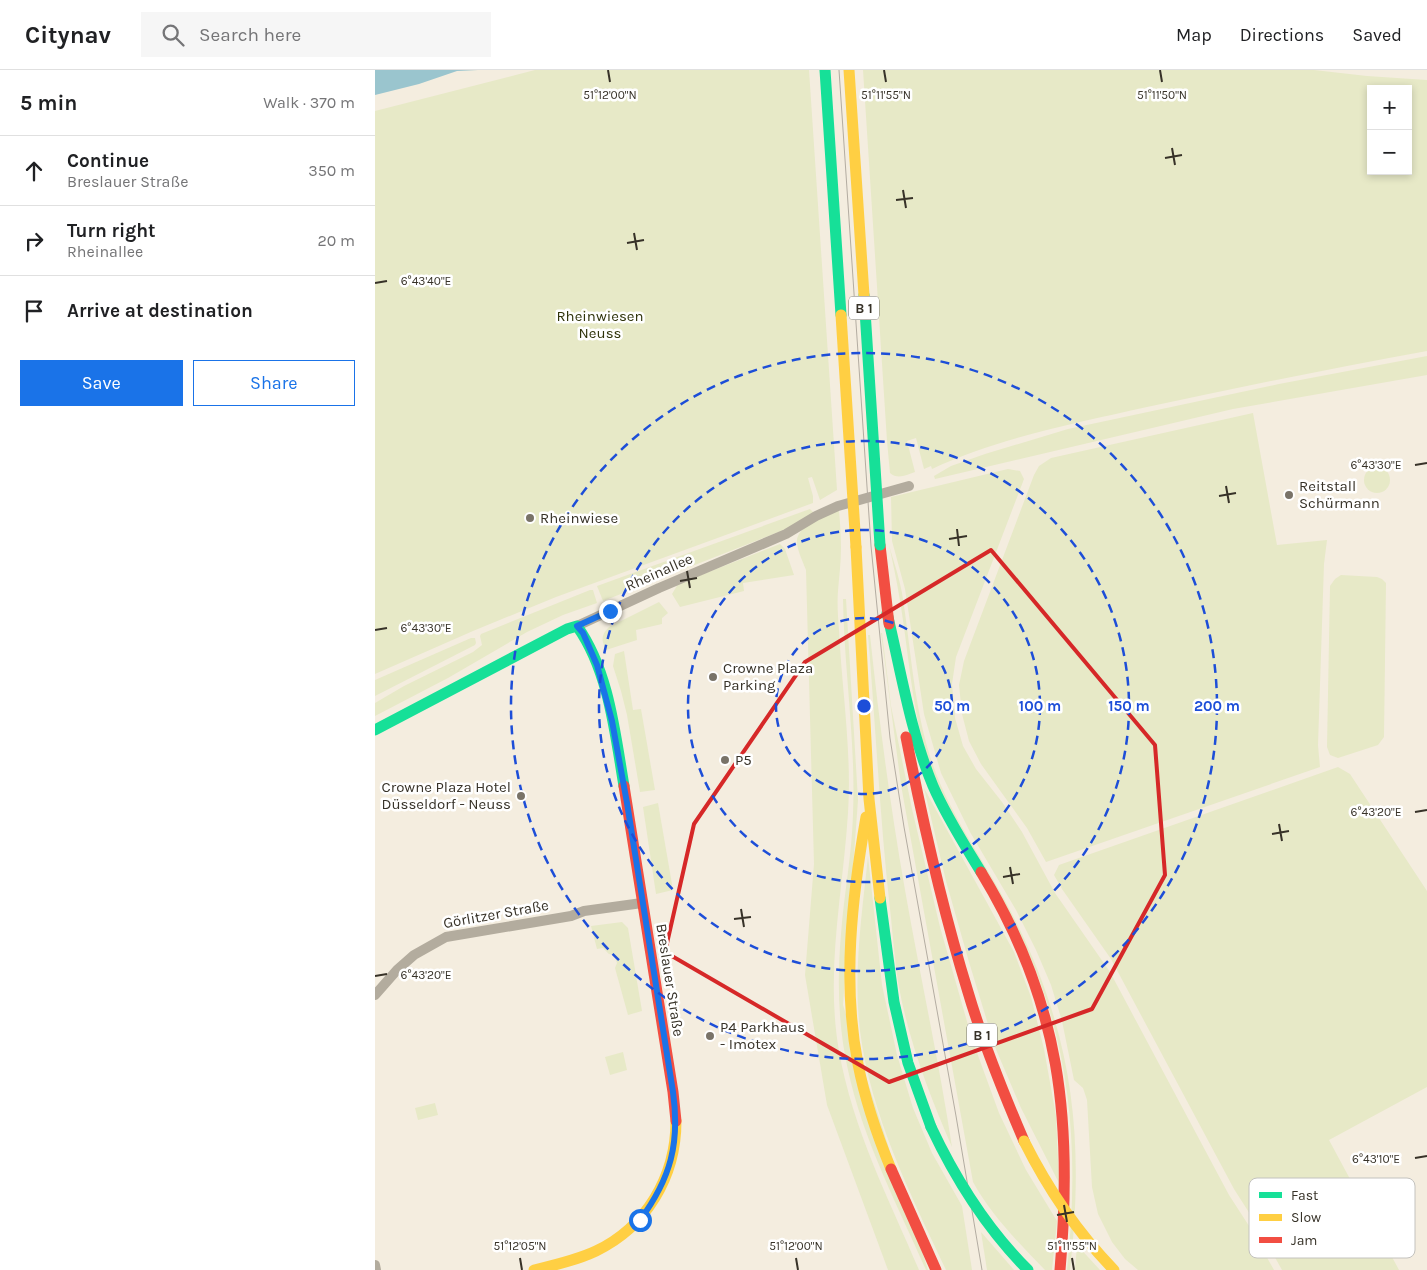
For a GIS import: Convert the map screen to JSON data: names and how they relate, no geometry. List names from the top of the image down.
{
  "streets": {
    "main road": ["B 1", "Rheinallee", "Breslauer Straße"],
    "street": ["Görlitzer Straße"]
  },
  "crossings": [
    ["Rheinallee", "Breslauer Straße"],
    ["Görlitzer Straße", "Breslauer Straße"]
  ],
  "parks": ["Rheinwiesen Neuss"],
  "places": [
    "Reitstall Schürmann",
    "Rheinwiese",
    "Crowne Plaza Parking",
    "P5",
    "Crowne Plaza Hotel Düsseldorf - Neuss",
    "P4 Parkhaus - Imotex"
  ],
  "legend": ["Fast", "Slow", "Jam"],
  "page": {
    "header": "Citynav",
    "search": "Search here",
    "nav": ["Map", "Directions", "Saved"],
    "heading": ["5 min", "Walk · 370 m"],
    "map_buttons": ["+", "−"],
    "list": [
      ["Continue", "Breslauer Straße", "350 m"],
      ["Turn right", "Rheinallee", "20 m"],
      "Arrive at destination"
    ],
    "buttons": ["Save", "Share"]
  },
  "coordinates": [
    "51°12'00\"N",
    "51°11'55\"N",
    "51°11'50\"N",
    "6°43'40\"E",
    "6°43'30\"E",
    "6°43'20\"E",
    "6°43'10\"E",
    "51°12'05\"N"
  ],
  "rings": [
    "50 m",
    "100 m",
    "150 m",
    "200 m"
  ]
}
